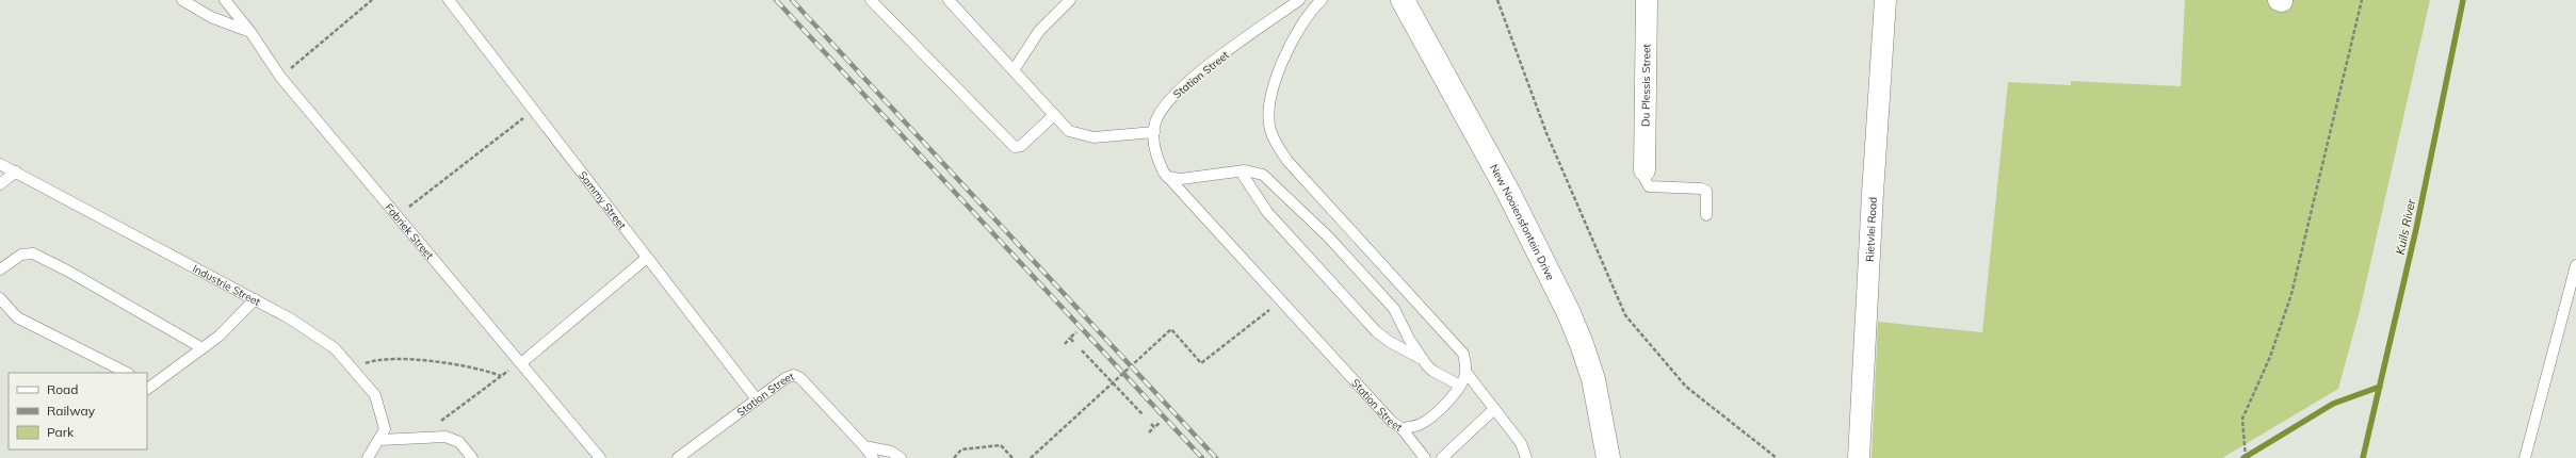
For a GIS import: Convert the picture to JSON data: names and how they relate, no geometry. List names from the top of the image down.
{
  "streets": {
    "street": ["Du Plessis Street", "New Nooiensfontein Drive", "Rietvlei Road"],
    "lane": [
      "Station Street",
      "Sammy Street",
      "Fabriek Street",
      "Industrie Street"
    ]
  },
  "crossings": [
    ["Station Street", "Sammy Street"]
  ],
  "water": ["Kuils River"],
  "legend": ["Road", "Railway", "Park"]
}
